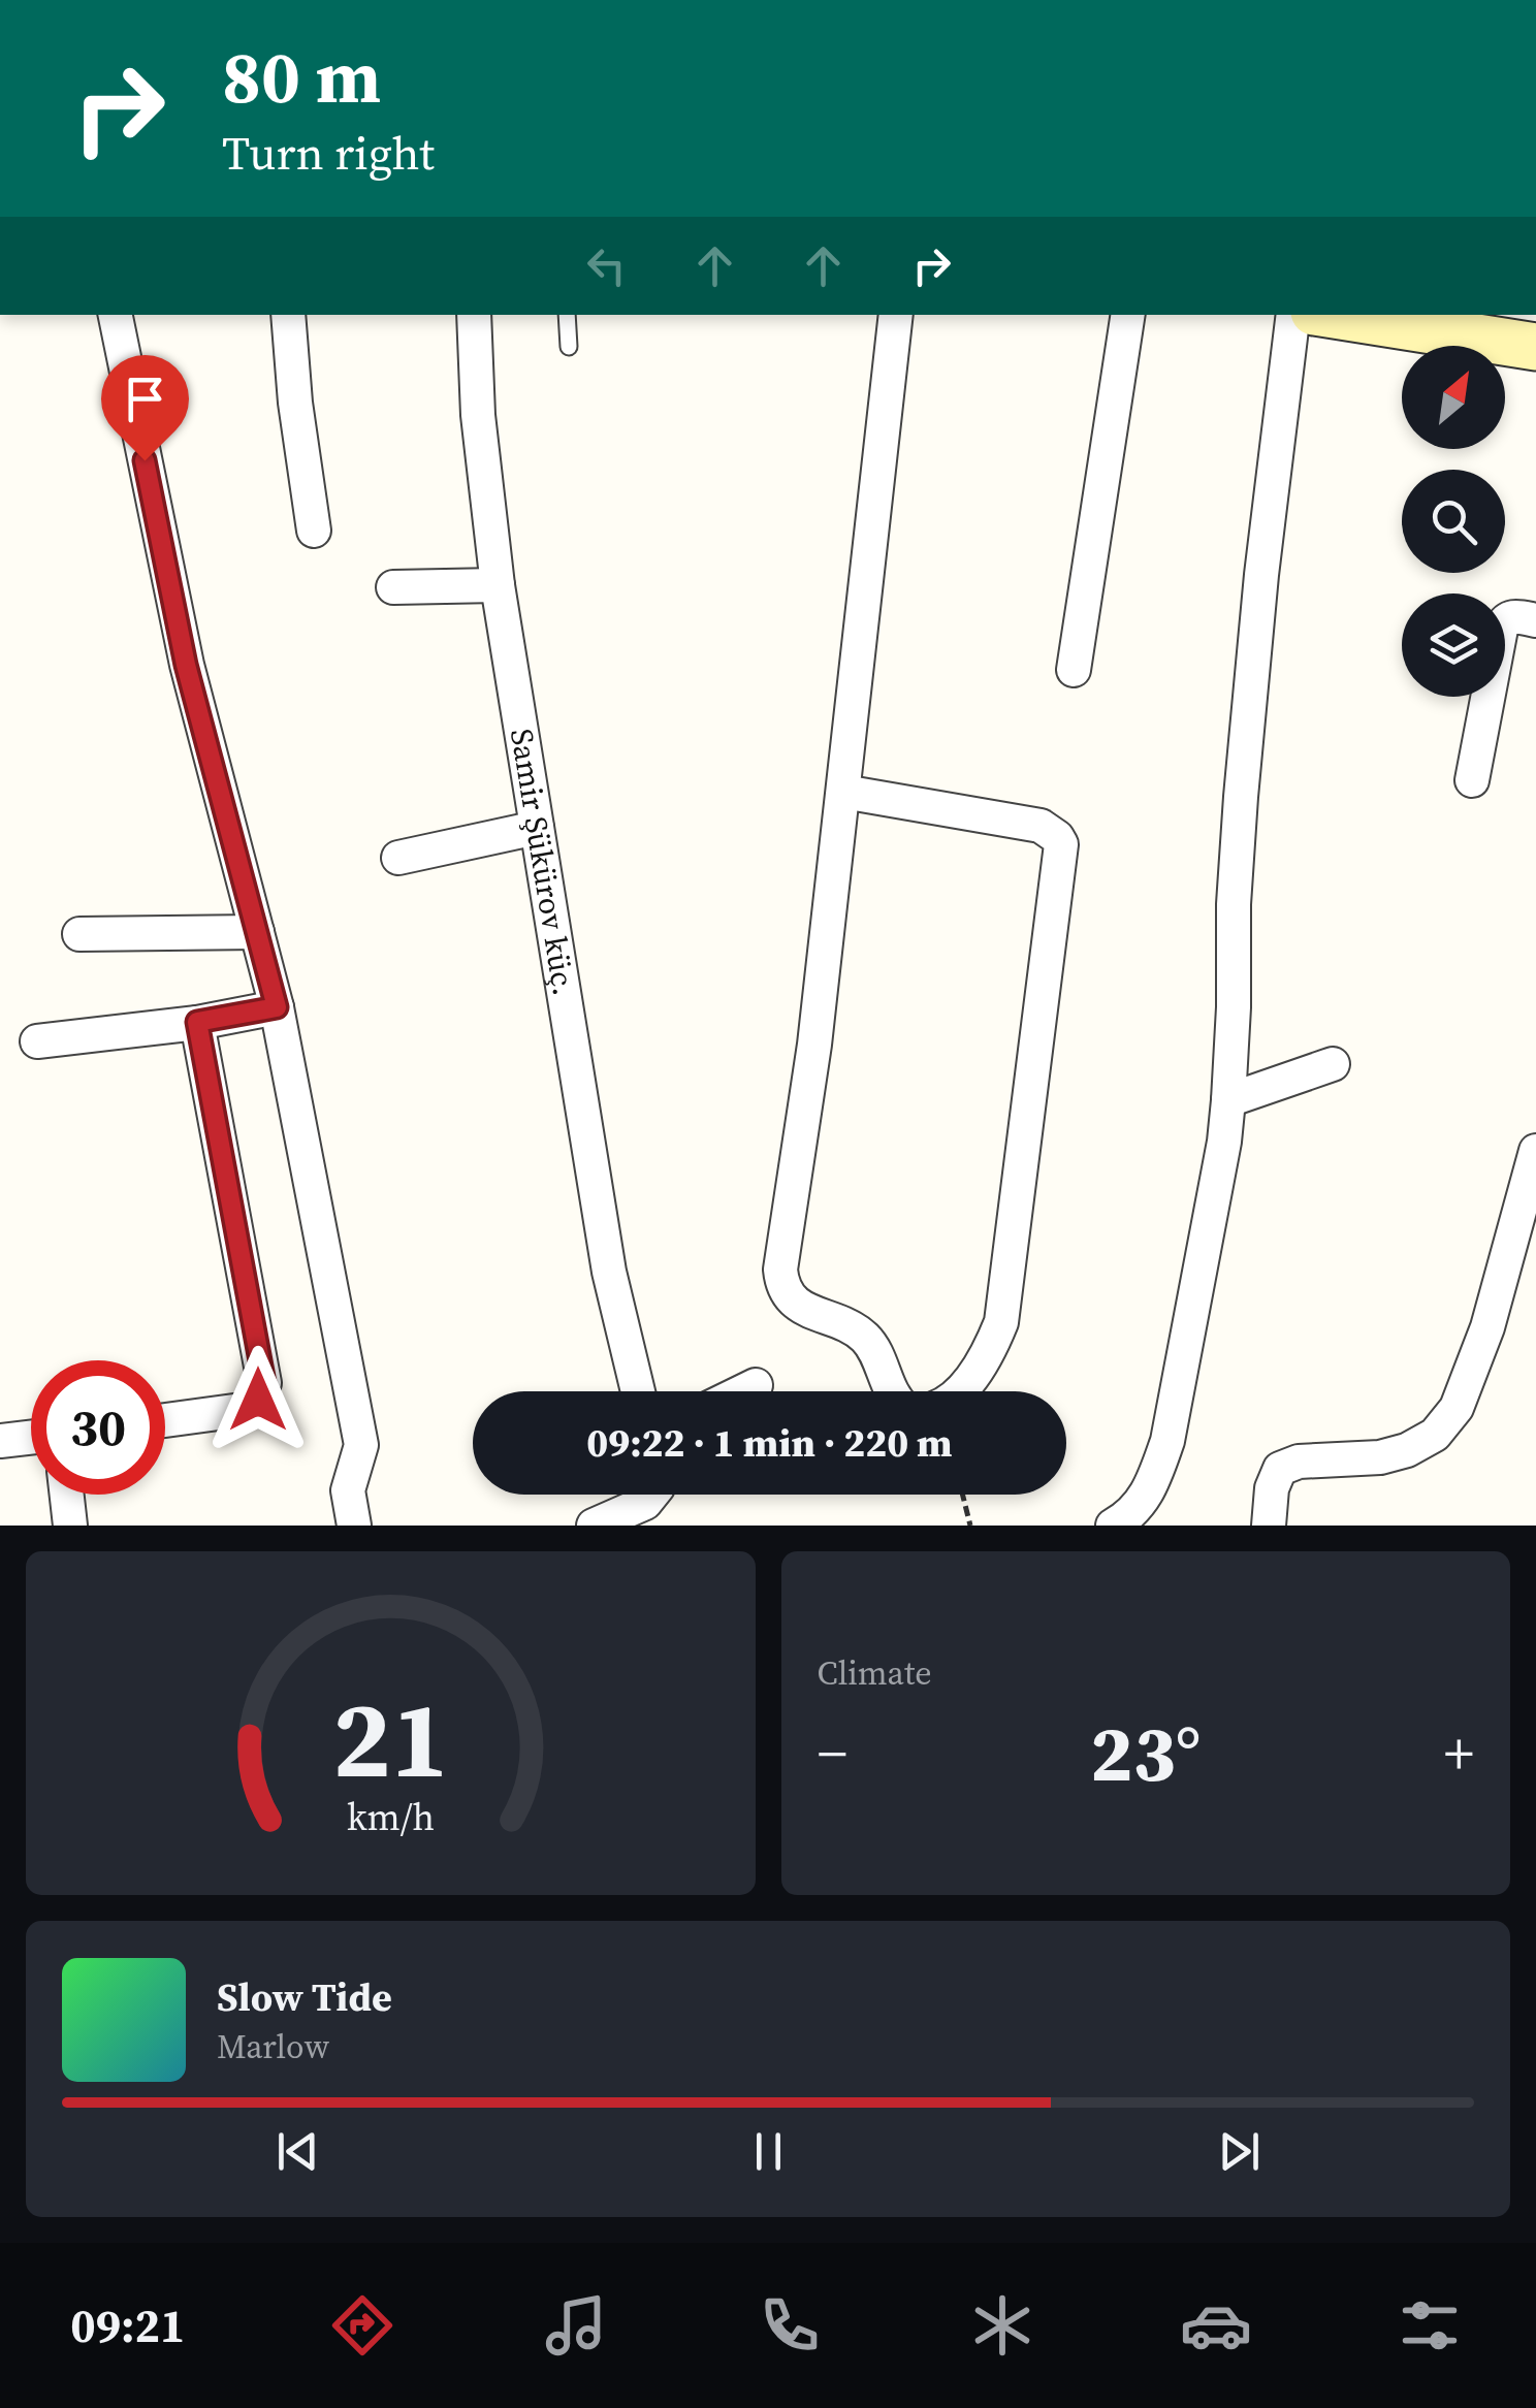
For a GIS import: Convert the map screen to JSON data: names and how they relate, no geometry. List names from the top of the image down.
{
  "streets": {
    "street": ["Samir Şükürov küç."]
  },
  "north": "top right",
  "page": {
    "turn": ["80 m", "Turn right"],
    "limit": "30",
    "trip": "09:22 · 1 min · 220 m",
    "tile": "Climate",
    "heat": ["−", "23°", "+"],
    "song": ["Slow Tide", "Marlow"],
    "tabs": "09:21",
    "gauge": ["21", "km/h"]
  }
}
